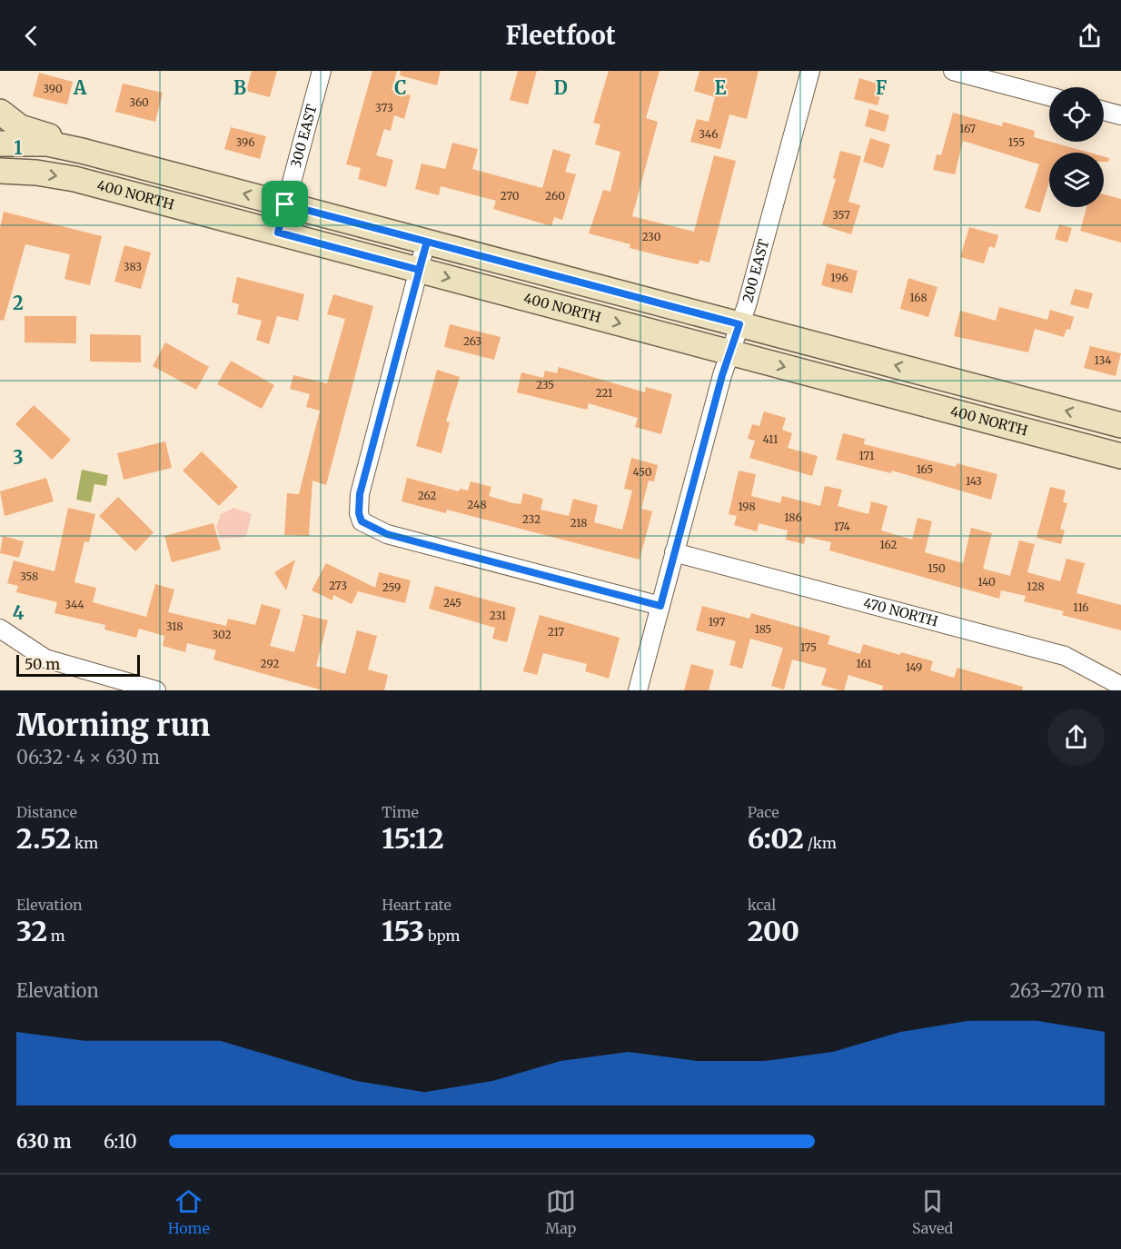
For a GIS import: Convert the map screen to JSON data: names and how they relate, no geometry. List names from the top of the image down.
{
  "streets": {
    "main road": ["400 NORTH"],
    "street": ["300 EAST", "200 EAST", "470 NORTH"]
  },
  "crossings": [
    ["300 EAST", "400 NORTH"],
    ["400 NORTH", "200 EAST"],
    ["200 EAST", "470 NORTH"]
  ],
  "house_numbers": [
    "390",
    "360",
    "373",
    "167",
    "346",
    "396",
    "155",
    "270",
    "260",
    "357",
    "230",
    "383",
    "196",
    "168",
    "263",
    "134",
    "235",
    "221",
    "411",
    "171",
    "165",
    "450",
    "143",
    "262",
    "248",
    "198",
    "186",
    "232",
    "218",
    "174",
    "162",
    "150",
    "358",
    "140",
    "273",
    "128",
    "259",
    "245",
    "344",
    "116",
    "231",
    "197",
    "318",
    "185",
    "217",
    "302",
    "175",
    "292",
    "161",
    "149"
  ],
  "scale_bar": "50 m",
  "page": {
    "header": "Fleetfoot",
    "scale": "50 m",
    "heading": ["Morning run", "06:32 · 4 × 630 m"],
    "stats": [
      ["Distance", "2.52 km"],
      ["Time", "15:12"],
      ["Pace", "6:02 /km"],
      ["Elevation", "32 m"],
      ["Heart rate", "153 bpm"],
      ["kcal", "200"]
    ],
    "chart": ["Elevation", "263–270 m"],
    "list": [
      {
        "name": "630 m",
        "note": "6:10"
      }
    ],
    "tabs": ["Home", "Map", "Saved"]
  },
  "grid": {
    "columns": [
      "A",
      "B",
      "C",
      "D",
      "E",
      "F"
    ],
    "rows": [
      "1",
      "2",
      "3",
      "4"
    ]
  }
}
